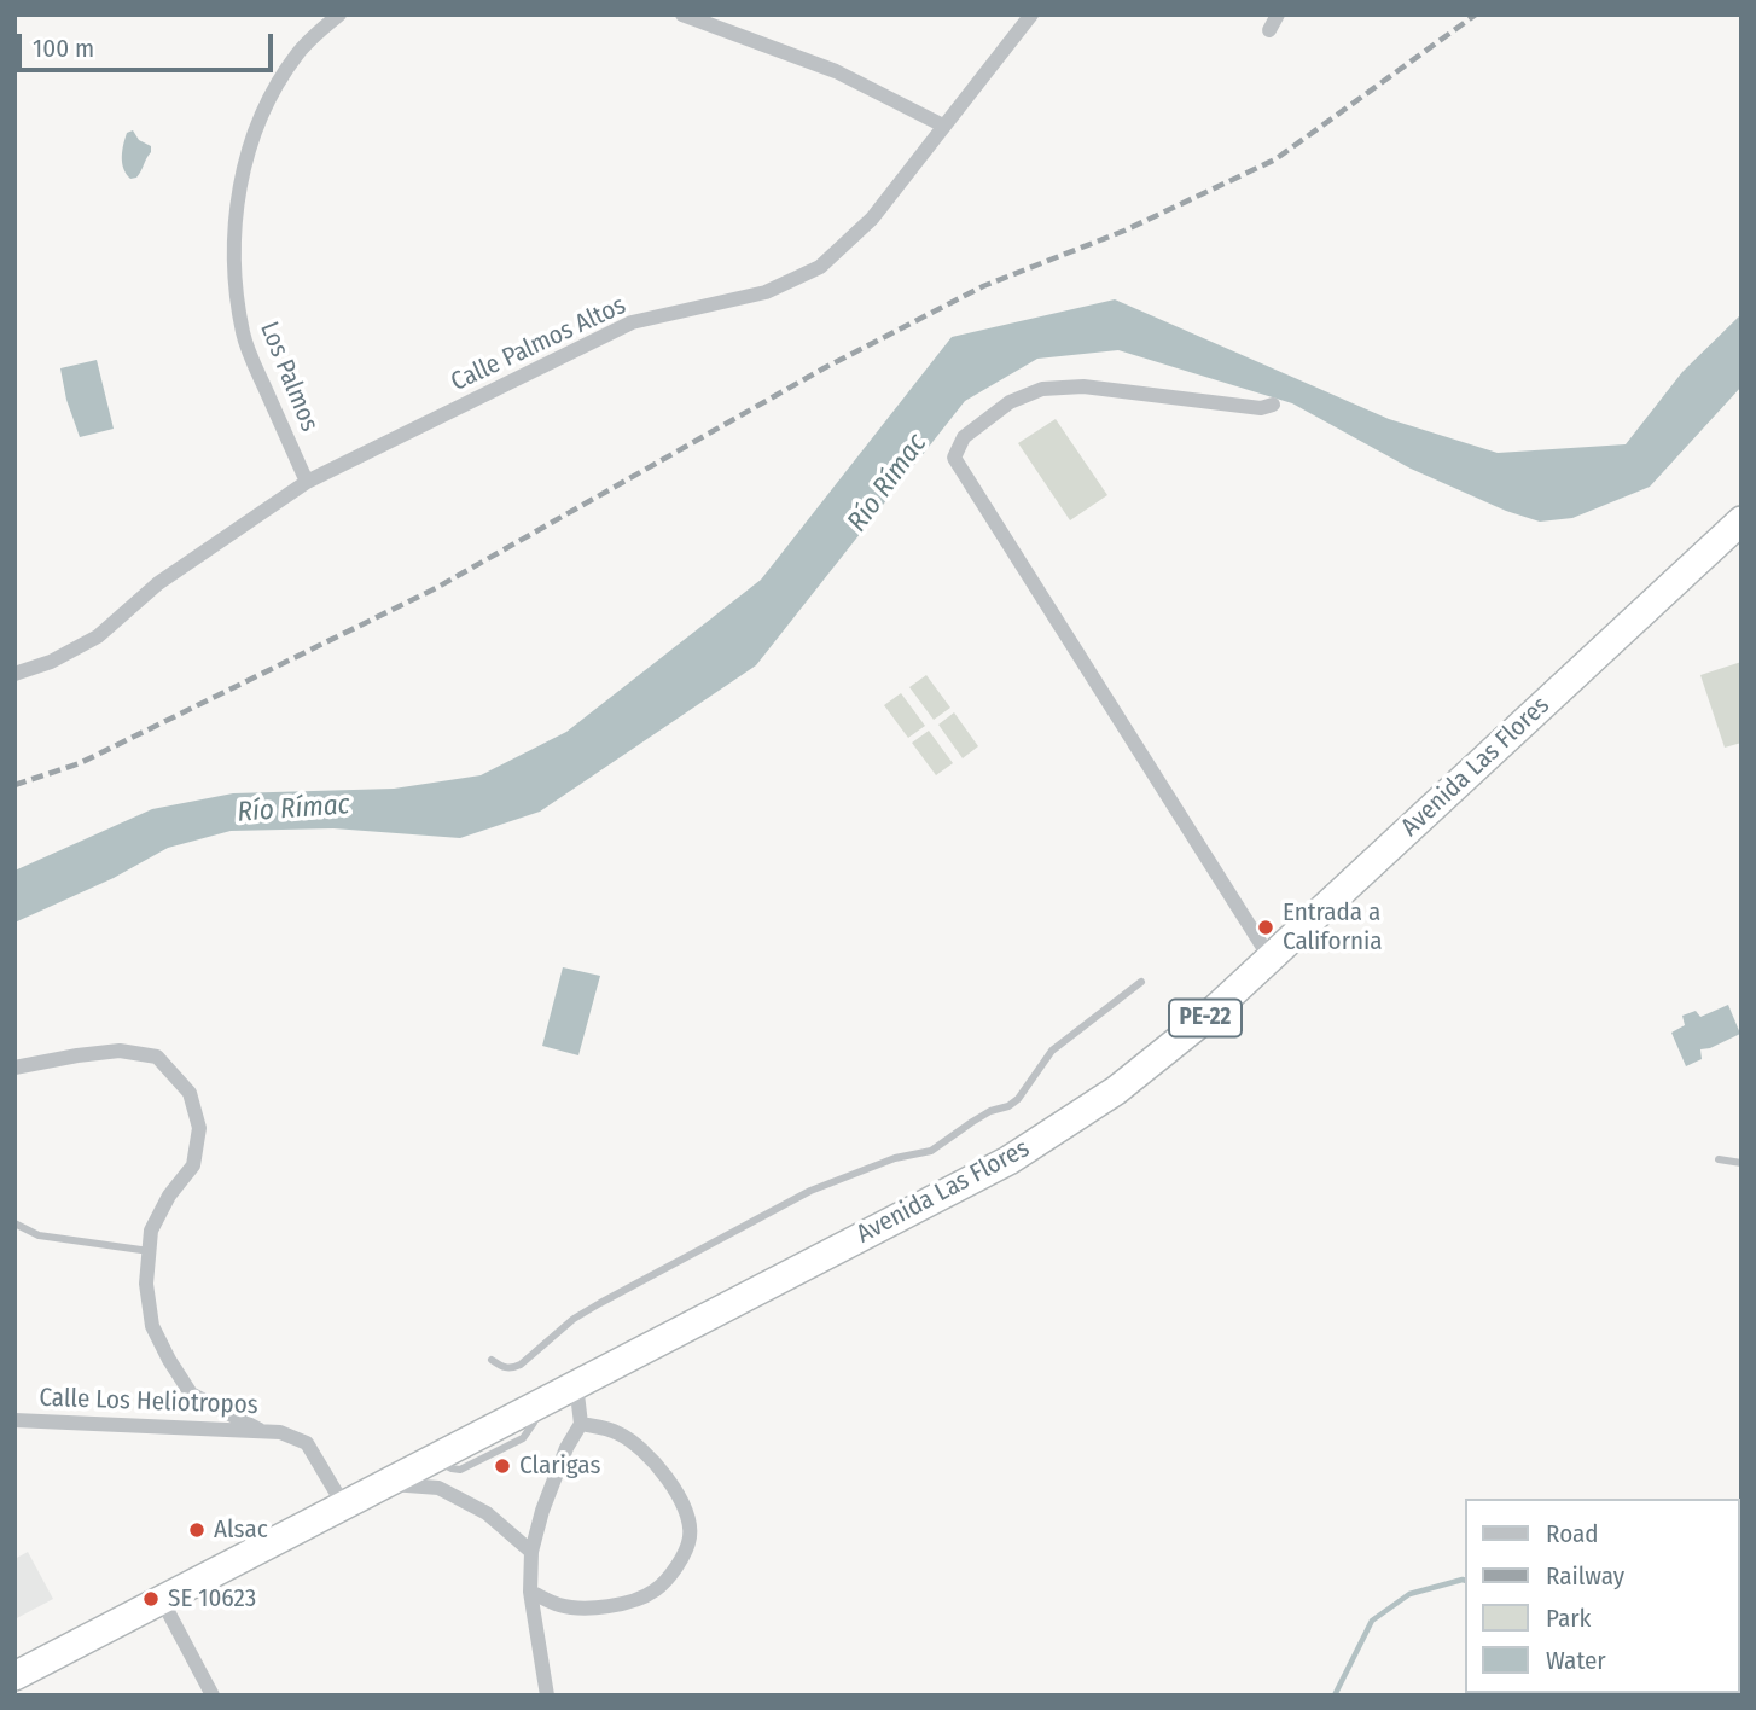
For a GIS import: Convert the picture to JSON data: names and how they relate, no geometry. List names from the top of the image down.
{
  "streets": {
    "highway": ["Avenida Las Flores", "PE-22"],
    "street": ["Calle Palmos Altos", "Los Palmos", "Calle Los Heliotropos"]
  },
  "crossings": [
    ["Calle Palmos Altos", "Los Palmos"],
    ["Avenida Las Flores", "Calle Los Heliotropos"]
  ],
  "water": ["Río Rímac"],
  "places": [
    "Entrada a California",
    "Clarigas",
    "Alsac",
    "SE 10623"
  ],
  "legend": [
    "Road",
    "Railway",
    "Park",
    "Water"
  ],
  "scale_bar": "100 m"
}
